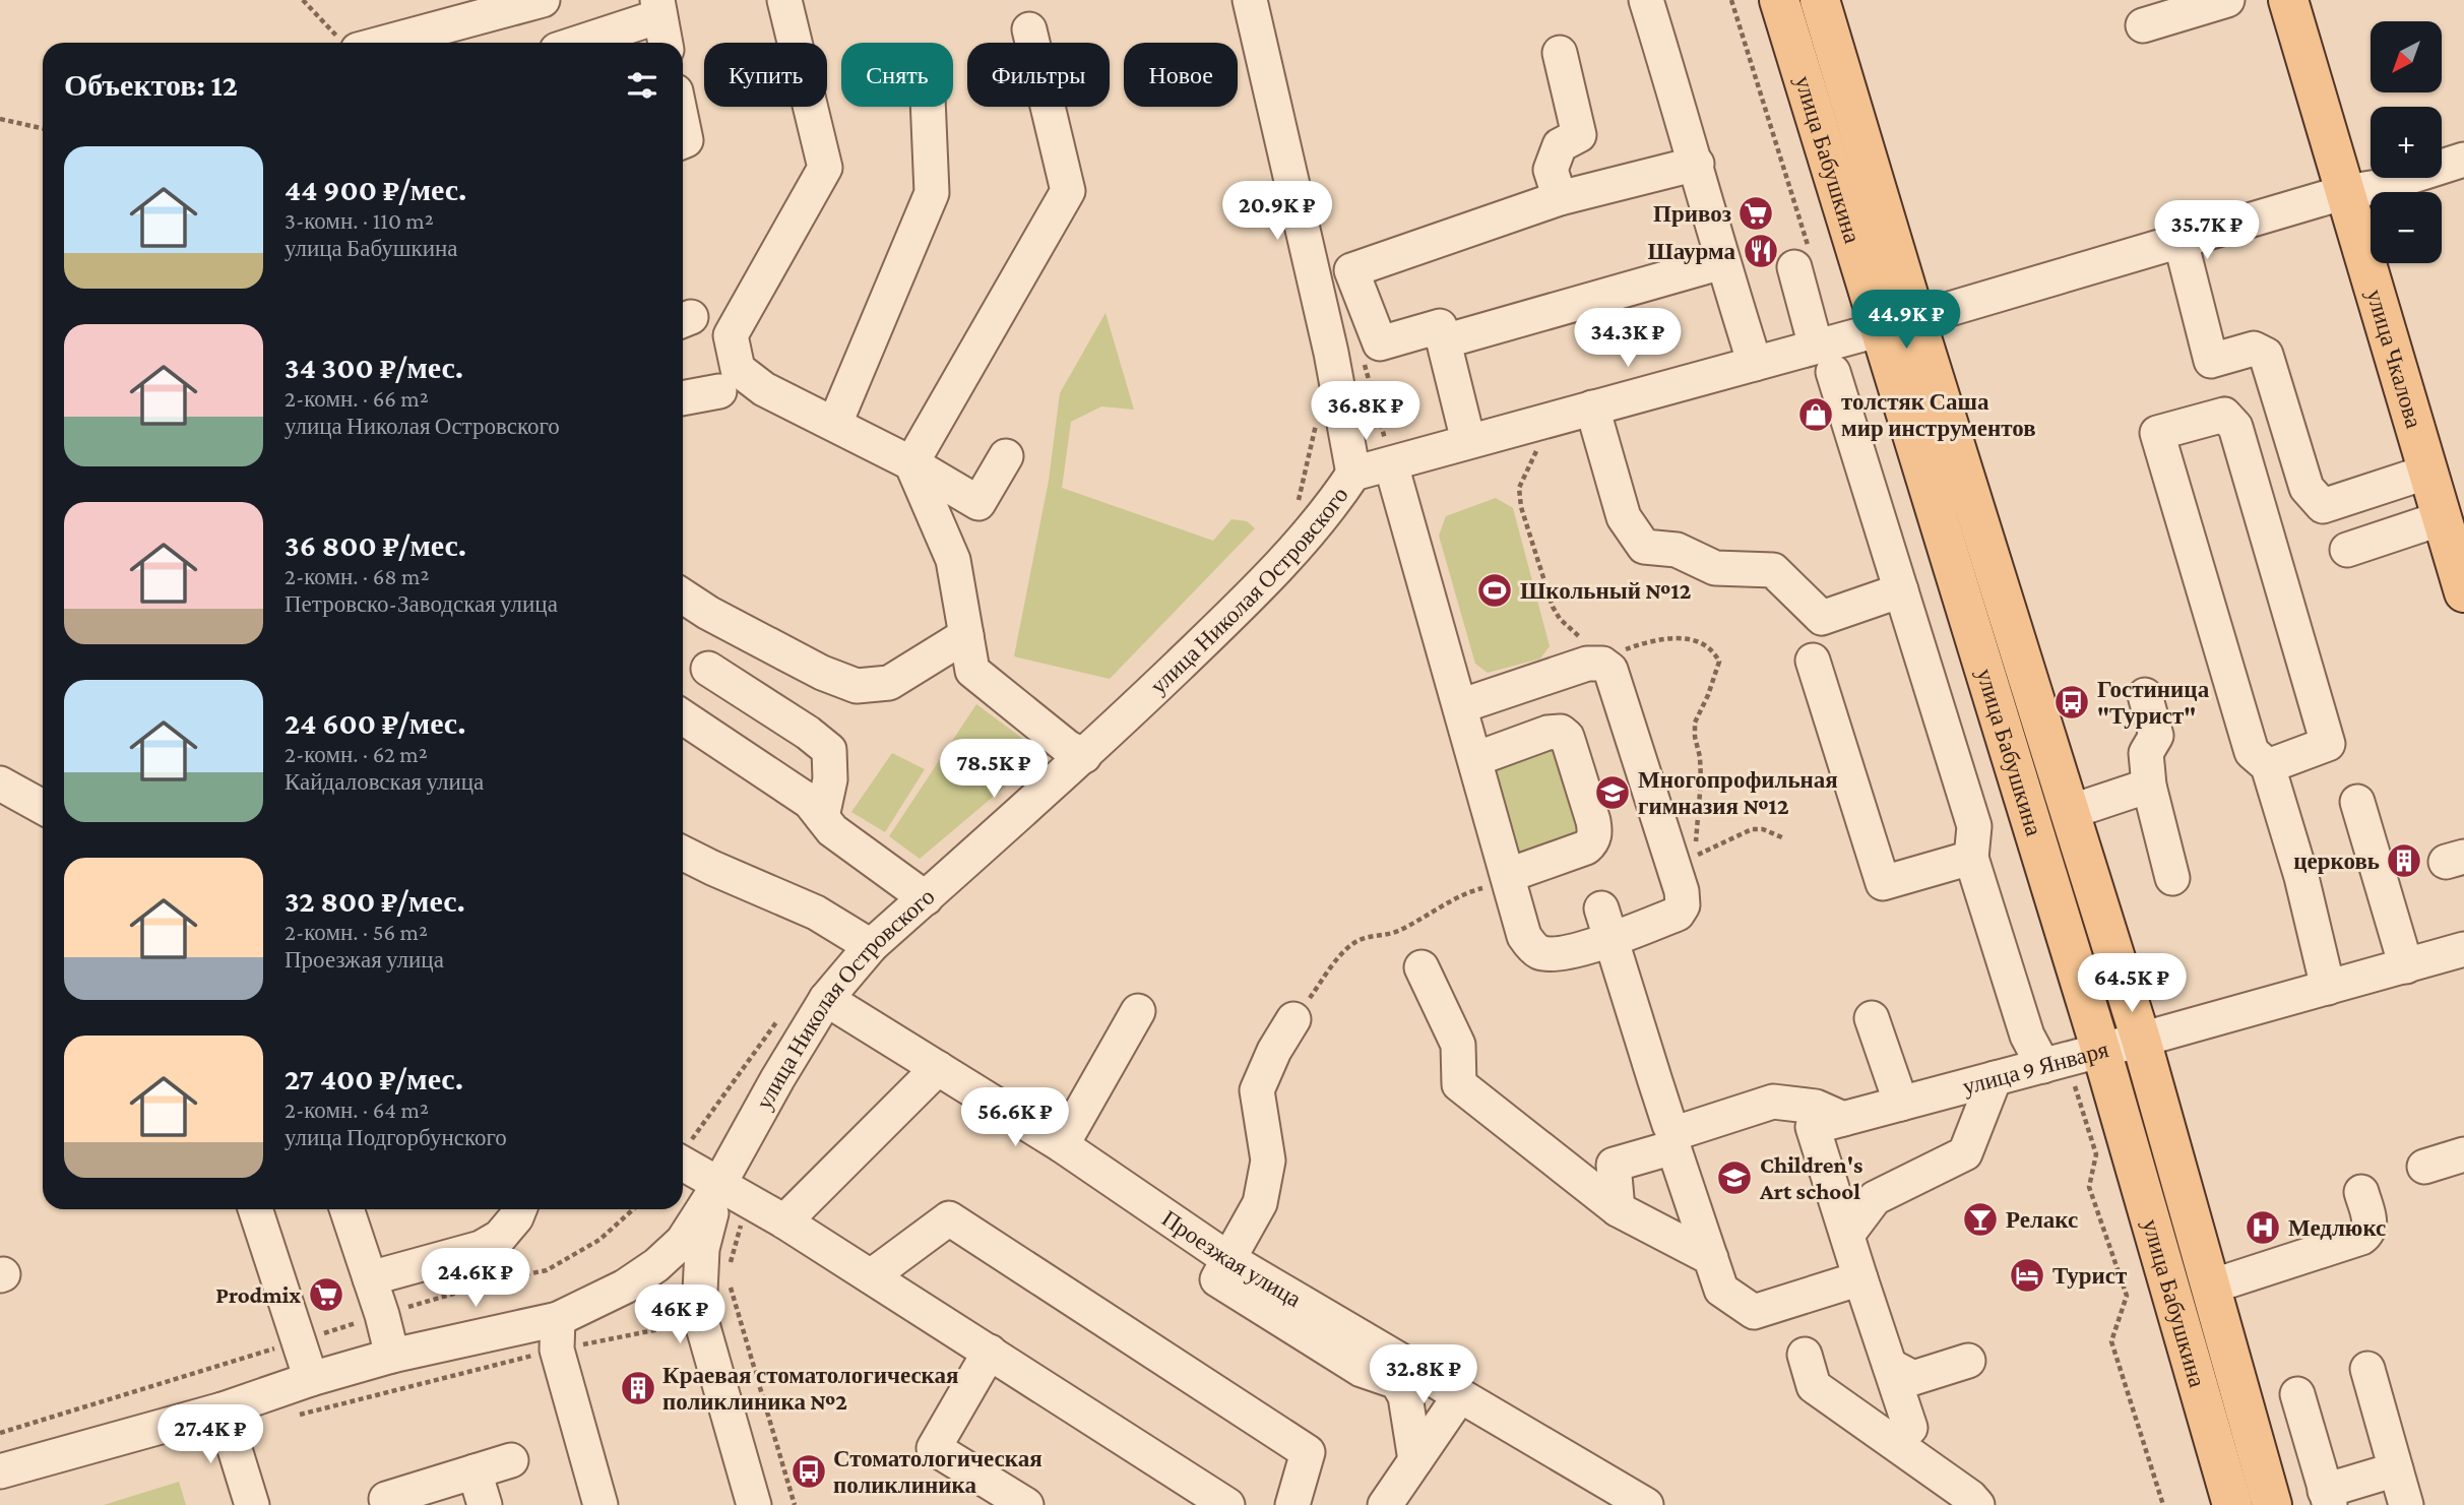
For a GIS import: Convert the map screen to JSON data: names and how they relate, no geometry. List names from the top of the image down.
{
  "streets": {
    "main road": ["улица Бабушкина", "улица Чкалова"],
    "street": ["улица Николая Островского", "улица 9 Января", "Проезжая улица"]
  },
  "crossings": [
    ["улица Бабушкина", "улица Николая Островского"],
    ["улица Бабушкина", "улица 9 Января"],
    ["улица Чкалова", "улица Николая Островского"],
    ["улица Николая Островского", "Проезжая улица"]
  ],
  "places": {
    "supermarket": ["Привоз", "Prodmix"],
    "restaurant": ["Шаурма"],
    "shop": ["толстяк Саша мир инструментов"],
    "sports": ["Школьный №12"],
    "bus stop": ["Гостиница \"Турист\"", "Стоматологическая поликлиника"],
    "school or university": ["Многопрофильная гимназия №12", "Children's Art school"],
    "building": ["церковь", "Краевая стоматологическая поликлиника №2"],
    "bar": ["Релакс"],
    "hospital": ["Медлюкс"],
    "hotel": ["Турист"]
  },
  "north": "bottom left",
  "page": {
    "map_buttons": ["+", "−"],
    "chip": [
      "Купить",
      "Снять",
      "Фильтры",
      "Новое"
    ],
    "heading": "Объектов: 12",
    "list": [
      {
        "name": "44 900 ₽/мес.",
        "note": "3-комн. · 110 m² · улица Бабушкина"
      },
      {
        "name": "34 300 ₽/мес.",
        "note": "2-комн. · 66 m² · улица Николая Островского"
      },
      {
        "name": "36 800 ₽/мес.",
        "note": "2-комн. · 68 m² · Петровско-Заводская улица"
      },
      {
        "name": "24 600 ₽/мес.",
        "note": "2-комн. · 62 m² · Кайдаловская улица"
      },
      {
        "name": "32 800 ₽/мес.",
        "note": "2-комн. · 56 m² · Проезжая улица"
      },
      {
        "name": "27 400 ₽/мес.",
        "note": "2-комн. · 64 m² · улица Подгорбунского"
      }
    ],
    "price": [
      "20.9K ₽",
      "35.7K ₽",
      "44.9K ₽",
      "34.3K ₽",
      "36.8K ₽",
      "78.5K ₽",
      "64.5K ₽",
      "56.6K ₽",
      "24.6K ₽",
      "46K ₽",
      "32.8K ₽",
      "27.4K ₽"
    ]
  }
}
